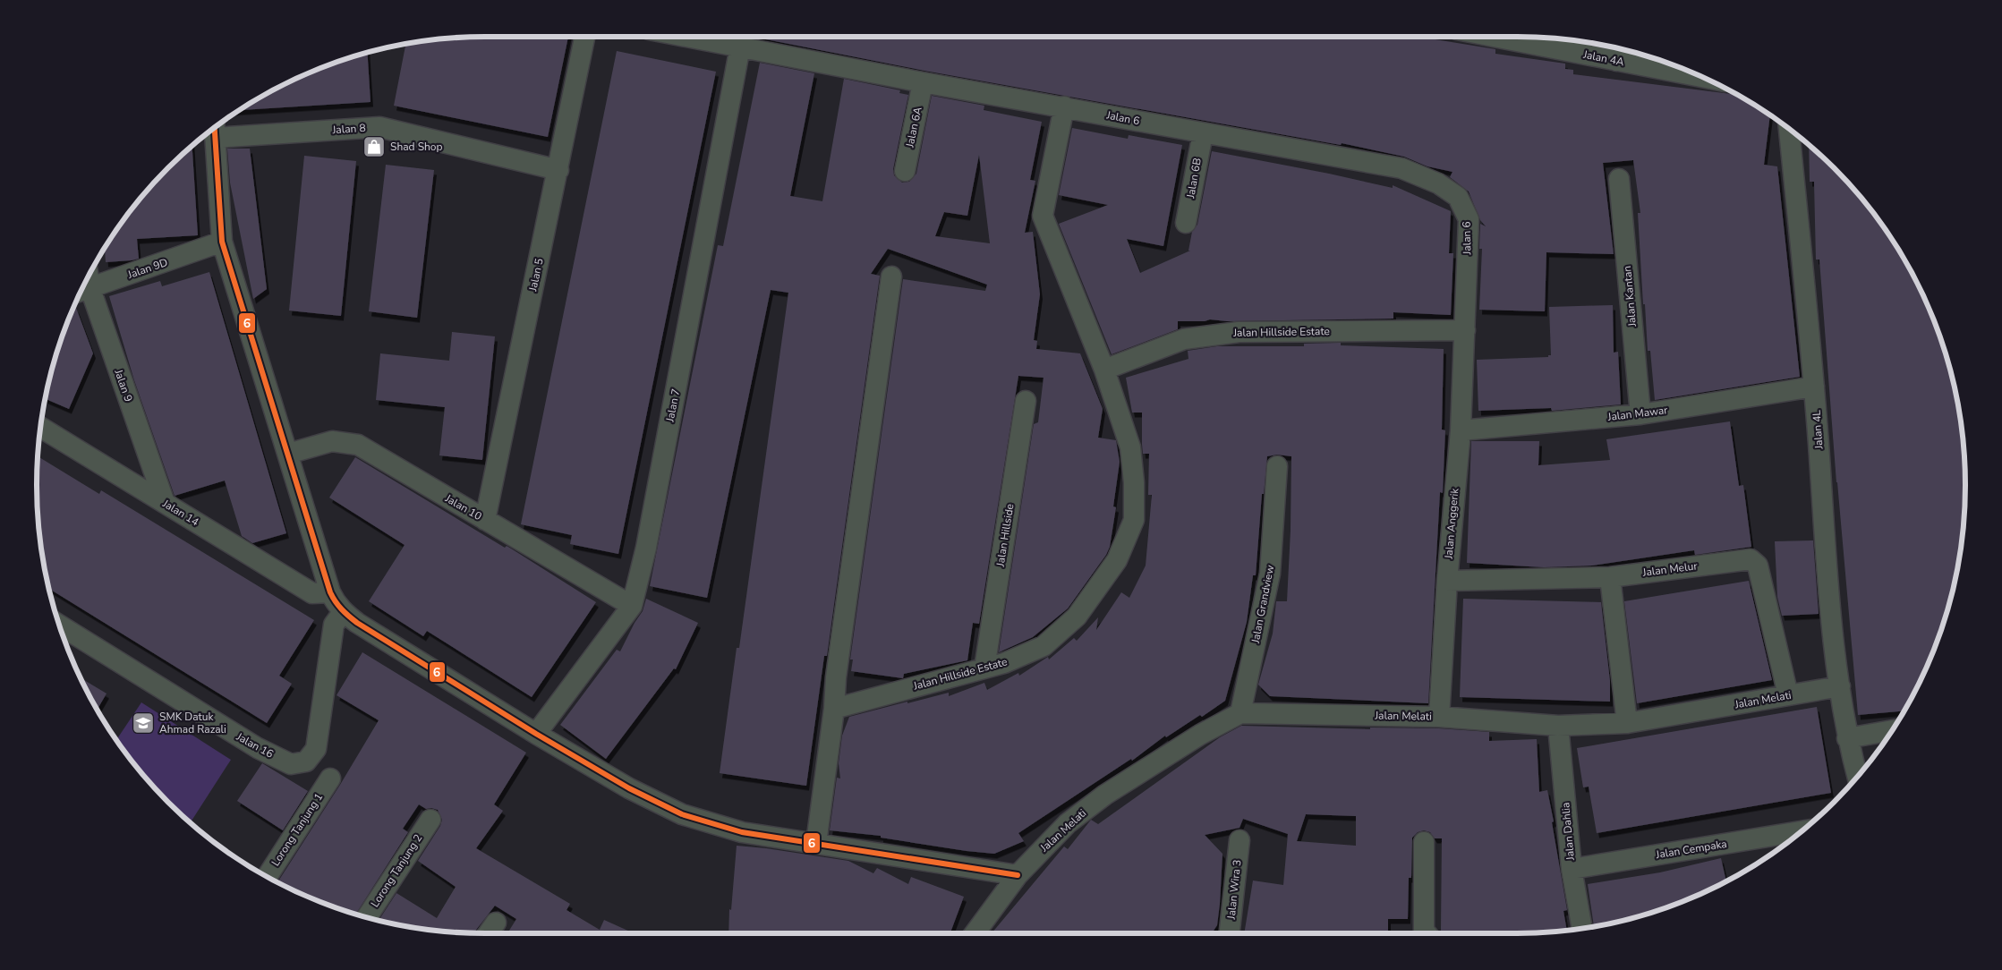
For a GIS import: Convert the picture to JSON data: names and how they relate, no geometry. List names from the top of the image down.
{
  "streets": {
    "street": [
      "Jalan 4A",
      "Jalan 6",
      "Jalan 6A",
      "Jalan 8",
      "Jalan 6B",
      "Jalan 9D",
      "Jalan 5",
      "Jalan Kantan",
      "Jalan Hillside Estate",
      "Jalan 9",
      "Jalan 7",
      "Jalan Mawar",
      "Jalan 4L",
      "Jalan 10",
      "Jalan 14",
      "Jalan Anggerik",
      "Jalan Hillside",
      "Jalan Melur",
      "Jalan Grandview",
      "Jalan Melati",
      "Jalan 16",
      "Lorong Tanjung 1",
      "Jalan Dahlia",
      "Jalan Cempaka",
      "Lorong Tanjung 2",
      "Jalan Wira 3"
    ]
  },
  "crossings": [
    ["Jalan 6", "Jalan 6A"],
    ["Jalan 6", "Jalan 6B"],
    ["Jalan 6", "Jalan Hillside Estate"],
    ["Jalan 6", "Jalan 7"],
    ["Jalan 6", "Jalan Anggerik"],
    ["Jalan 8", "Jalan 5"],
    ["Jalan 9D", "Jalan 9"],
    ["Jalan 5", "Jalan 10"],
    ["Jalan Kantan", "Jalan Mawar"],
    ["Jalan Hillside Estate", "Jalan Anggerik"],
    ["Jalan Hillside Estate", "Jalan Hillside"],
    ["Jalan 9", "Jalan 14"],
    ["Jalan 7", "Jalan 10"],
    ["Jalan Mawar", "Jalan 4L"],
    ["Jalan Mawar", "Jalan Anggerik"],
    ["Jalan 4L", "Jalan Melati"],
    ["Jalan Anggerik", "Jalan Melur"],
    ["Jalan Anggerik", "Jalan Melati"],
    ["Jalan Melur", "Jalan Melati"],
    ["Jalan Grandview", "Jalan Melati"],
    ["Jalan Melati", "Jalan Dahlia"],
    ["Jalan Dahlia", "Jalan Cempaka"]
  ],
  "places": {
    "shop": ["Shad Shop"],
    "school or university": ["SMK Datuk Ahmad Razali"]
  },
  "lines": ["transit line 6"]
}
